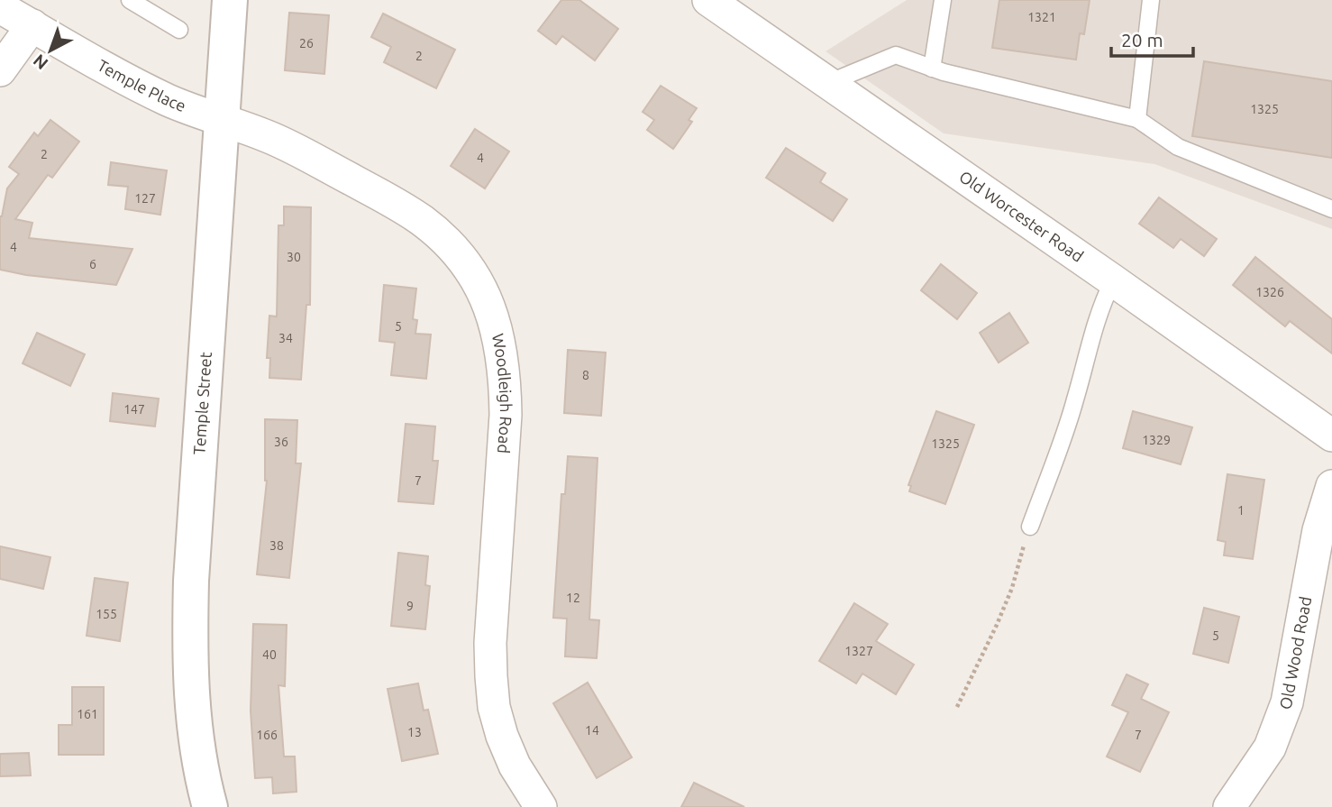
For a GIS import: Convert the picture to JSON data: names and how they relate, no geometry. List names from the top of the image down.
{
  "streets": {
    "street": [
      "Temple Place",
      "Old Worcester Road",
      "Woodleigh Road",
      "Temple Street",
      "Old Wood Road"
    ]
  },
  "crossings": [
    ["Temple Place", "Woodleigh Road"],
    ["Temple Place", "Temple Street"],
    ["Woodleigh Road", "Temple Street"]
  ],
  "house_numbers": [
    "1321",
    "26",
    "2",
    "1325",
    "2",
    "4",
    "127",
    "4",
    "30",
    "6",
    "1326",
    "5",
    "34",
    "8",
    "147",
    "1329",
    "36",
    "1325",
    "7",
    "1",
    "38",
    "12",
    "9",
    "155",
    "5",
    "1327",
    "40",
    "161",
    "14",
    "13",
    "166",
    "7"
  ],
  "scale_bar": "20 m",
  "north": "bottom left"
}
